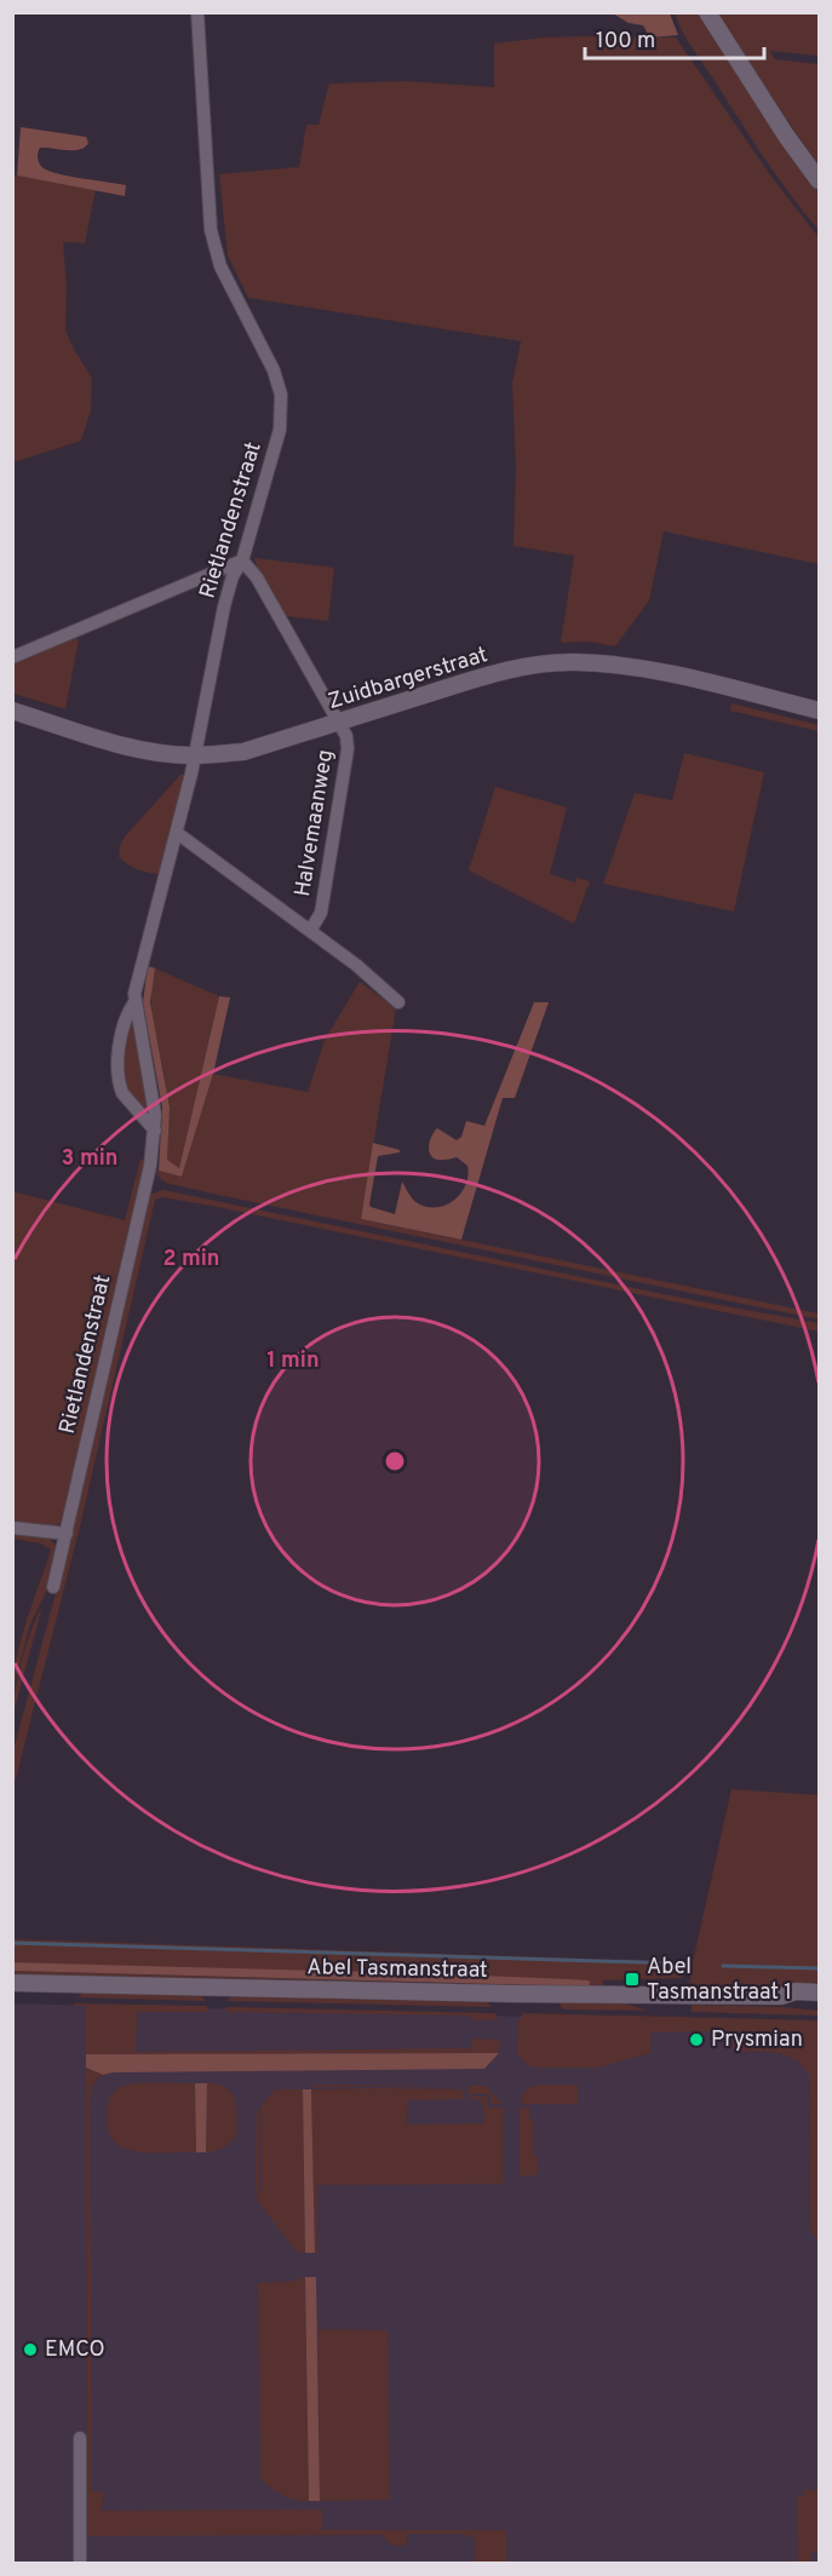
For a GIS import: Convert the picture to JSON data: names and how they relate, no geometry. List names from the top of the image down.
{
  "streets": {
    "street": [
      "Rietlandenstraat",
      "Zuidbargerstraat",
      "Halvemaanweg",
      "Abel Tasmanstraat"
    ]
  },
  "crossings": [
    ["Rietlandenstraat", "Zuidbargerstraat"],
    ["Rietlandenstraat", "Halvemaanweg"],
    ["Zuidbargerstraat", "Halvemaanweg"]
  ],
  "places": {
    "transit": ["Abel Tasmanstraat 1"],
    "other": ["Prysmian", "EMCO"]
  },
  "scale_bar": "100 m",
  "rings": ["3 min", "2 min", "1 min"]
}
